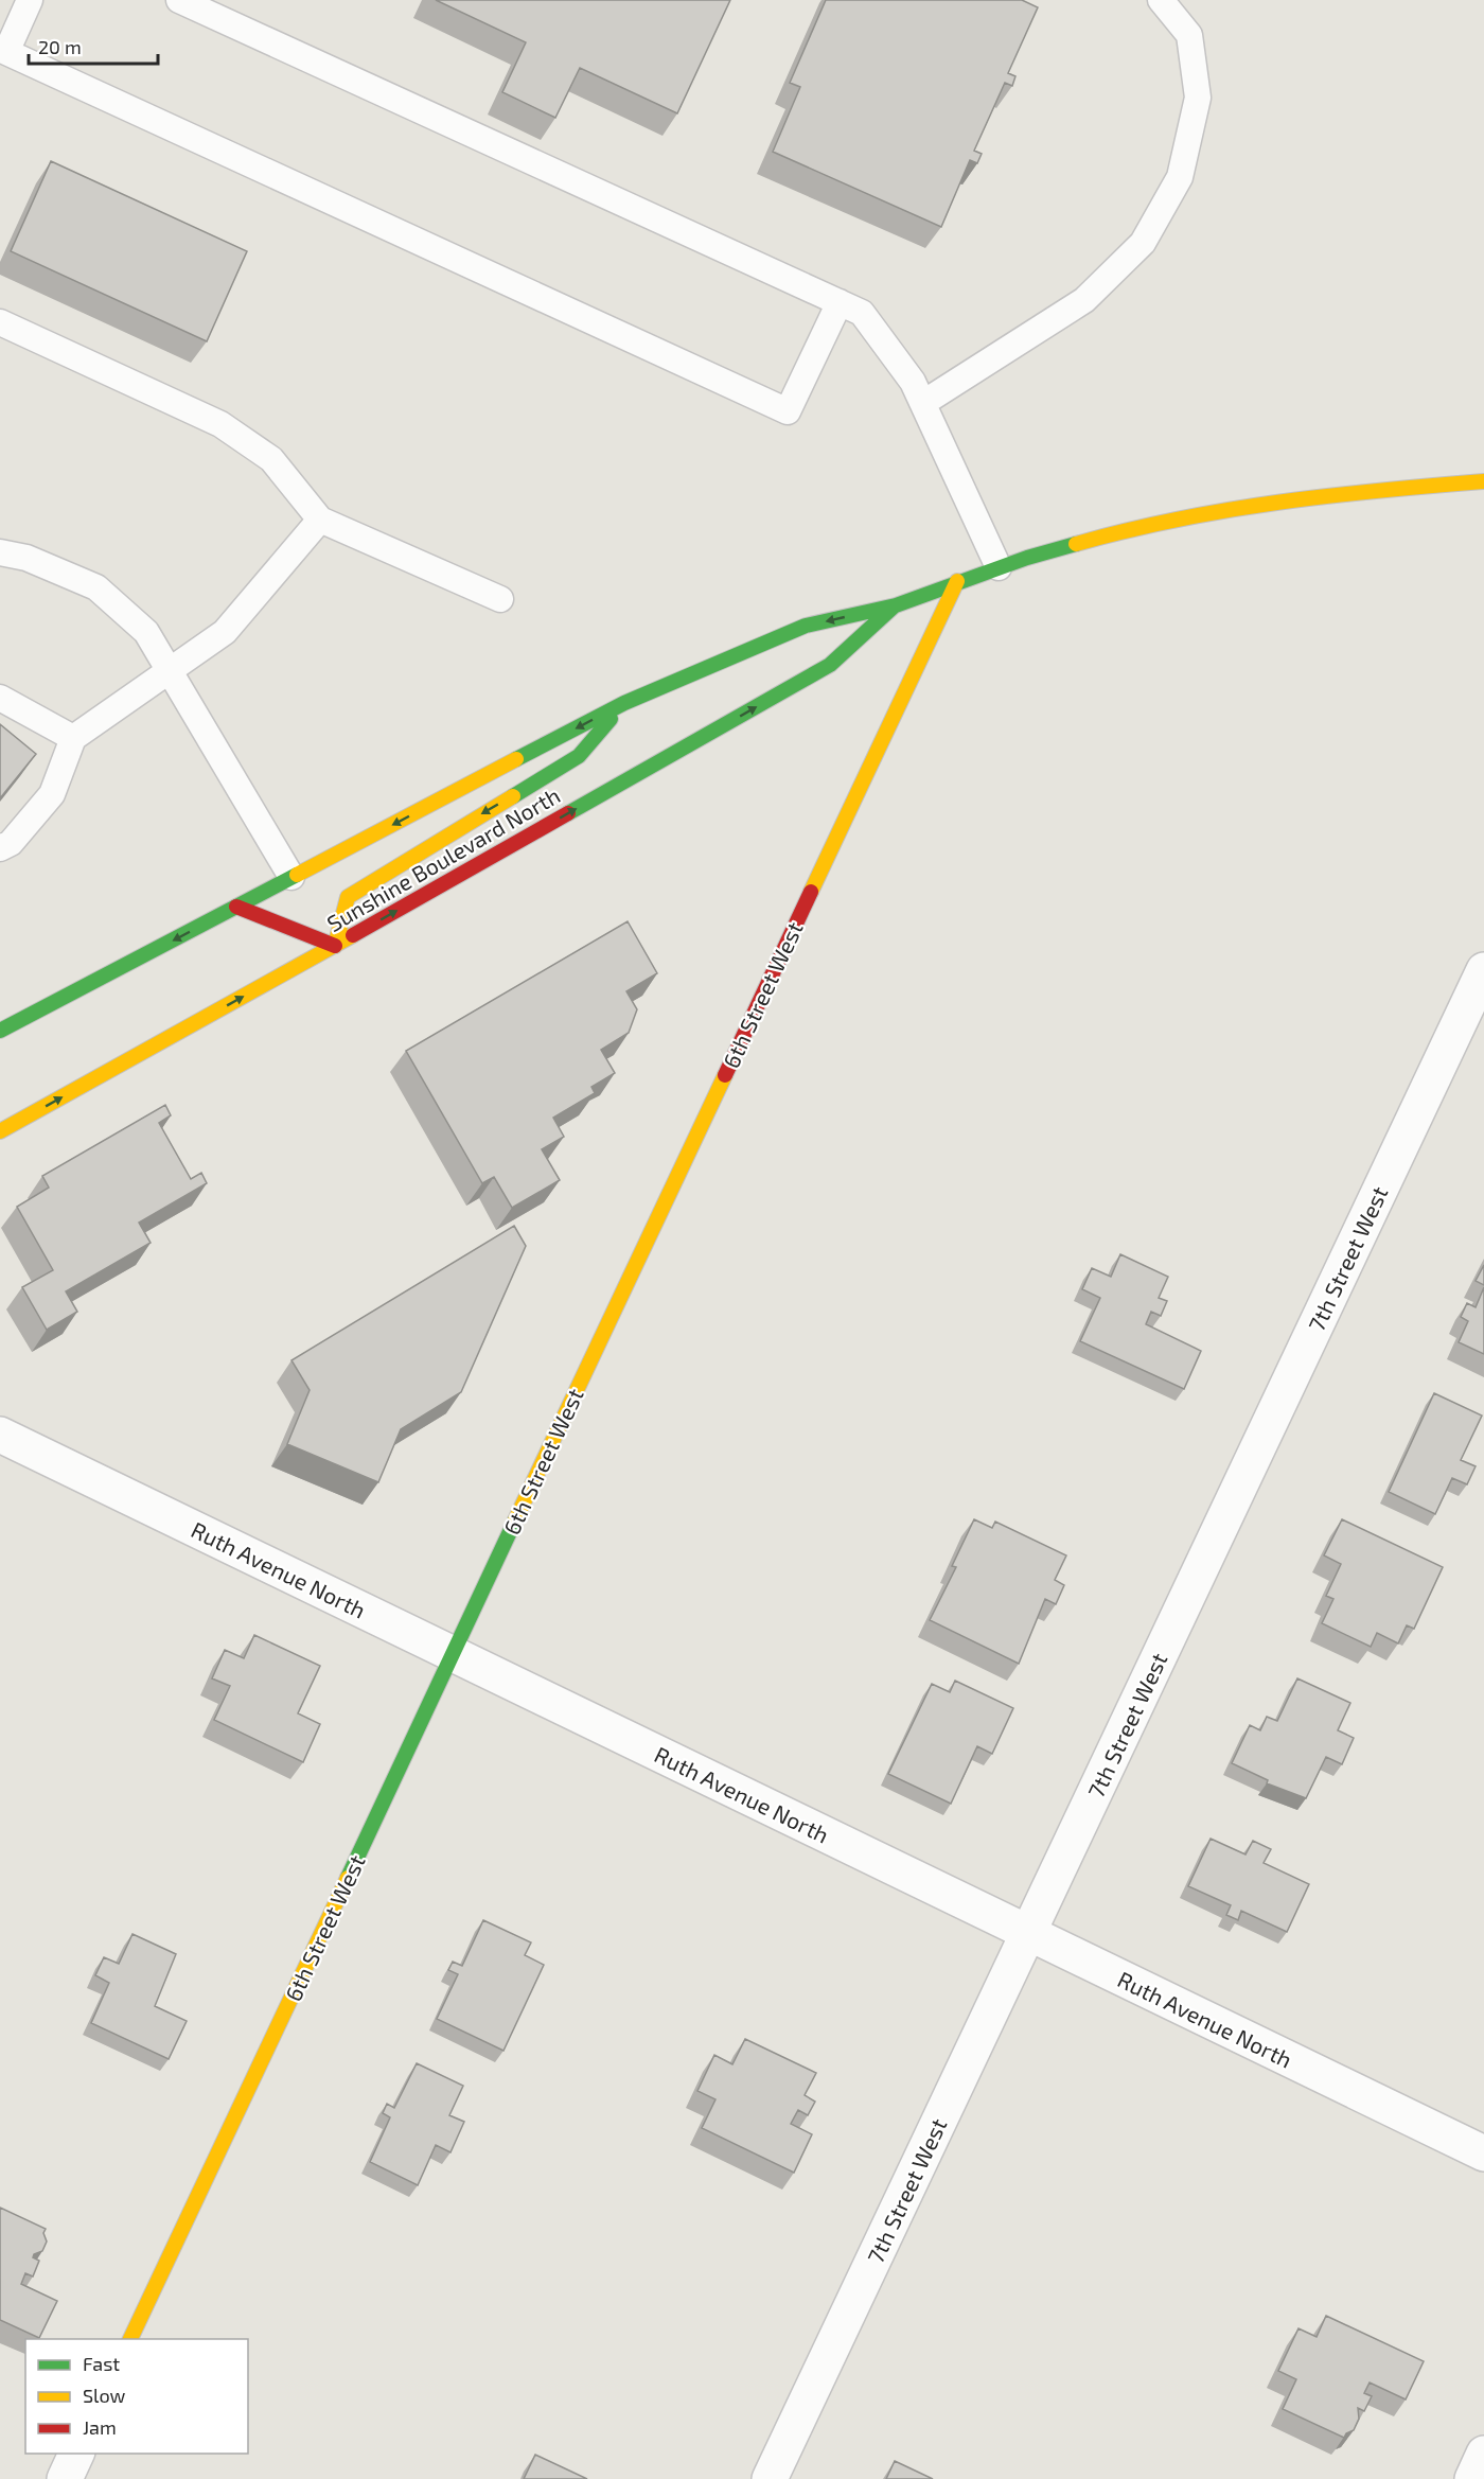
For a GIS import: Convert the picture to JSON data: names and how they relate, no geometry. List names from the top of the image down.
{
  "streets": {
    "street": [
      "Sunshine Boulevard North",
      "6th Street West",
      "7th Street West",
      "Ruth Avenue North"
    ]
  },
  "crossings": [
    ["Sunshine Boulevard North", "6th Street West"],
    ["6th Street West", "Ruth Avenue North"],
    ["7th Street West", "Ruth Avenue North"]
  ],
  "legend": ["Fast", "Slow", "Jam"],
  "scale_bar": "20 m"
}
